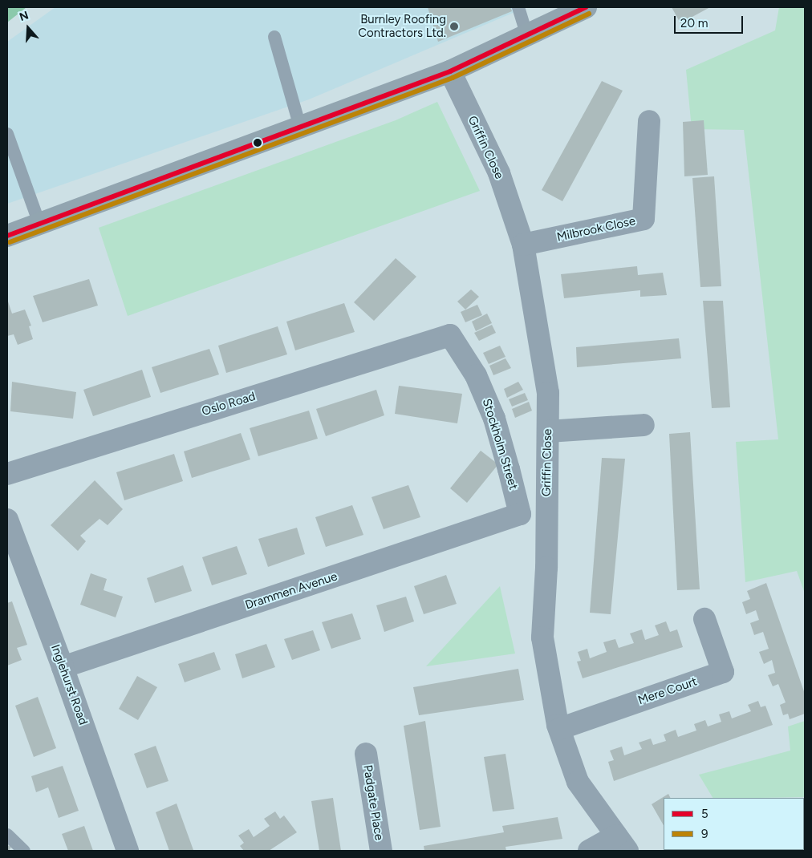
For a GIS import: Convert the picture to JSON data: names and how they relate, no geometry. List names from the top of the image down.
{
  "streets": {
    "street": [
      "Griffin Close",
      "Milbrook Close",
      "Oslo Road",
      "Stockholm Street",
      "Drammen Avenue",
      "Inglehurst Road",
      "Mere Court",
      "Padgate Place"
    ]
  },
  "crossings": [
    ["Griffin Close", "Milbrook Close"],
    ["Griffin Close", "Mere Court"],
    ["Oslo Road", "Stockholm Street"],
    ["Stockholm Street", "Drammen Avenue"],
    ["Drammen Avenue", "Inglehurst Road"]
  ],
  "places": ["Burnley Roofing Contractors Ltd."],
  "lines": ["transit line 5", "transit line 9"],
  "legend": ["5", "9"],
  "scale_bar": "20 m",
  "north": "top"
}
